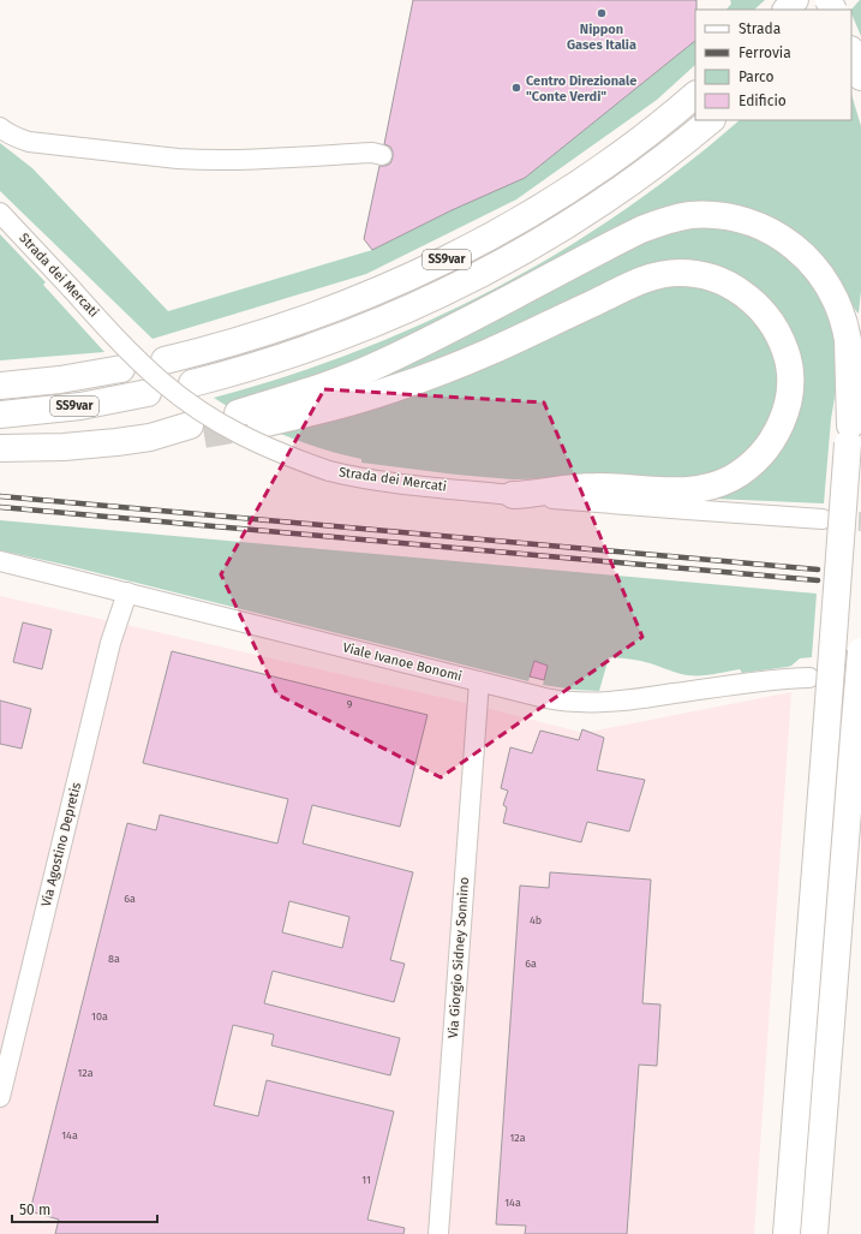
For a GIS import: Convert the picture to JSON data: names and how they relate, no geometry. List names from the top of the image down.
{
  "streets": {
    "highway": ["SS9var"],
    "street": [
      "Strada dei Mercati",
      "Viale Ivanoe Bonomi",
      "Via Agostino Depretis",
      "Via Giorgio Sidney Sonnino"
    ]
  },
  "crossings": [
    ["Viale Ivanoe Bonomi", "Via Agostino Depretis"],
    ["Viale Ivanoe Bonomi", "Via Giorgio Sidney Sonnino"]
  ],
  "places": ["Nippon Gases Italia", "Centro Direzionale \"Conte Verdi\""],
  "house_numbers": [
    "9",
    "6a",
    "4b",
    "8a",
    "6a",
    "10a",
    "12a",
    "14a",
    "12a",
    "11",
    "14a"
  ],
  "legend": [
    "Strada",
    "Ferrovia",
    "Parco",
    "Edificio"
  ],
  "scale_bar": "50 m"
}
